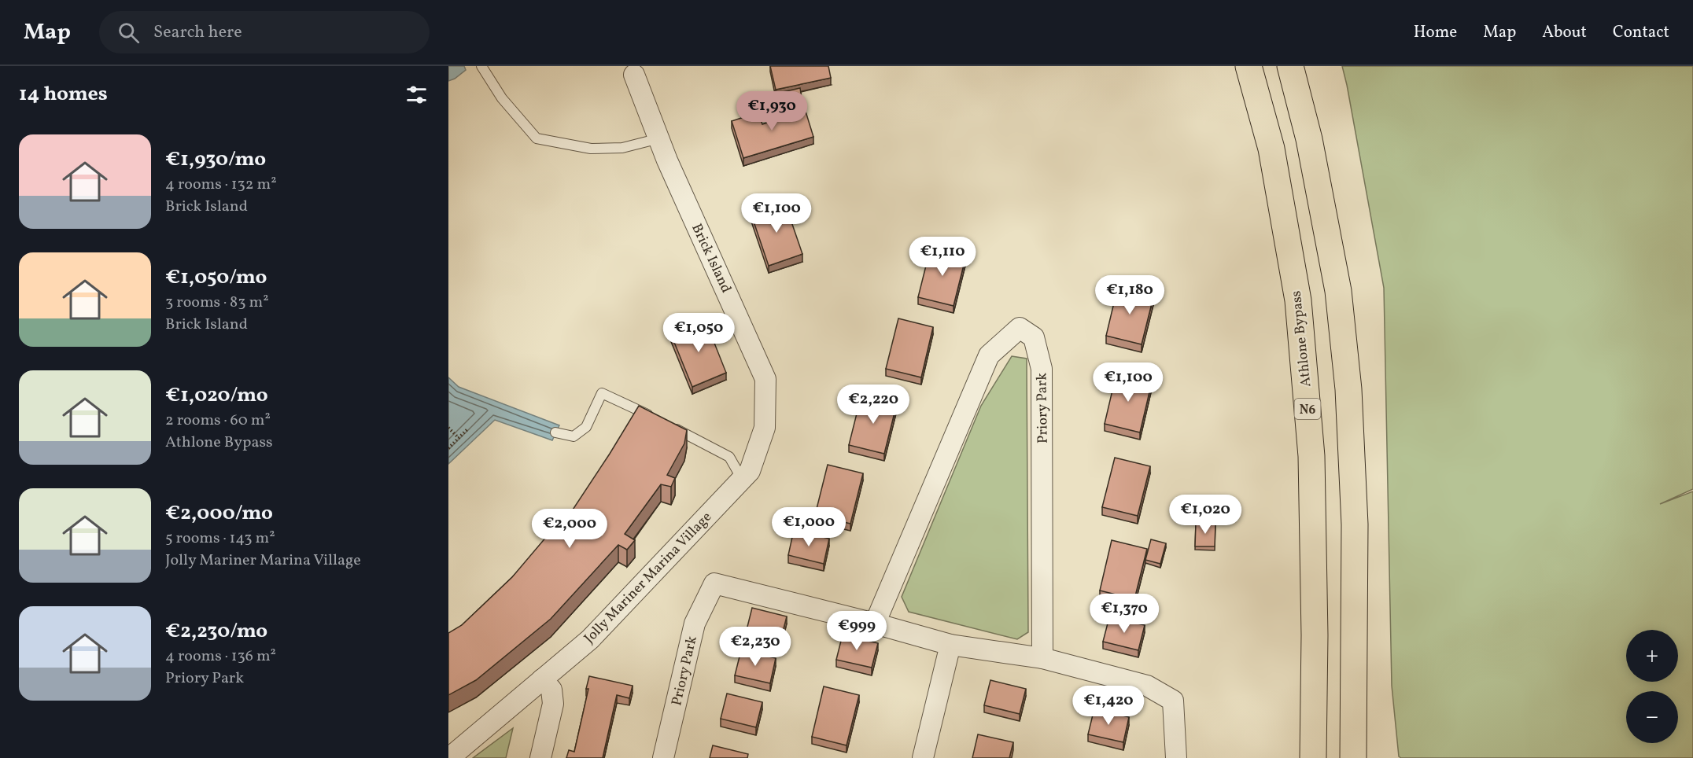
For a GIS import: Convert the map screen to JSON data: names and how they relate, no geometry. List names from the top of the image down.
{
  "streets": {
    "highway": ["Athlone Bypass", "N6"],
    "street": ["Brick Island", "Priory Park", "Jolly Mariner Marina Village"]
  },
  "crossings": [
    ["Brick Island", "Jolly Mariner Marina Village"]
  ],
  "page": {
    "header": "Map",
    "search": "Search here",
    "nav": [
      "Home",
      "Map",
      "About",
      "Contact"
    ],
    "heading": "14 homes",
    "price": [
      "€1,930",
      "€1,100",
      "€1,110",
      "€1,180",
      "€1,050",
      "€1,100",
      "€2,220",
      "€1,020",
      "€1,000",
      "€2,000",
      "€1,370",
      "€999",
      "€2,230",
      "€1,420"
    ],
    "list": [
      {
        "name": "€1,930/mo",
        "note": "4 rooms · 132 m² · Brick Island"
      },
      {
        "name": "€1,050/mo",
        "note": "3 rooms · 83 m² · Brick Island"
      },
      {
        "name": "€1,020/mo",
        "note": "2 rooms · 60 m² · Athlone Bypass"
      },
      {
        "name": "€2,000/mo",
        "note": "5 rooms · 143 m² · Jolly Mariner Marina Village"
      },
      {
        "name": "€2,230/mo",
        "note": "4 rooms · 136 m² · Priory Park"
      }
    ],
    "map_buttons": ["+", "−"]
  }
}
